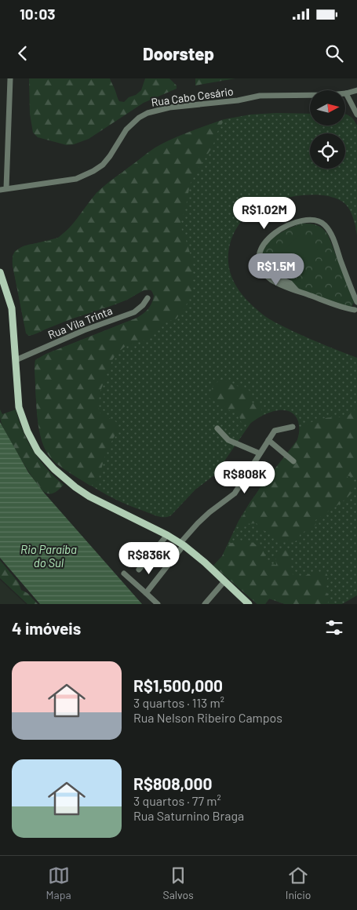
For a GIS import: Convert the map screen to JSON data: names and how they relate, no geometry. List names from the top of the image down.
{
  "streets": {
    "street": ["Rua Cabo Cesário", "Rua Vila Trinta"]
  },
  "water": ["Rio Paraíba do Sul"],
  "north": "right",
  "page": {
    "status": "10:03",
    "header": "Doorstep",
    "price": [
      "R$1.02M",
      "R$1.5M",
      "R$808K",
      "R$836K"
    ],
    "heading": "4 imóveis",
    "list": [
      {
        "name": "R$1,500,000",
        "note": "3 quartos · 113 m² · Rua Nelson Ribeiro Campos"
      },
      {
        "name": "R$808,000",
        "note": "3 quartos · 77 m² · Rua Saturnino Braga"
      }
    ],
    "tabs": ["Mapa", "Salvos", "Início"]
  }
}
